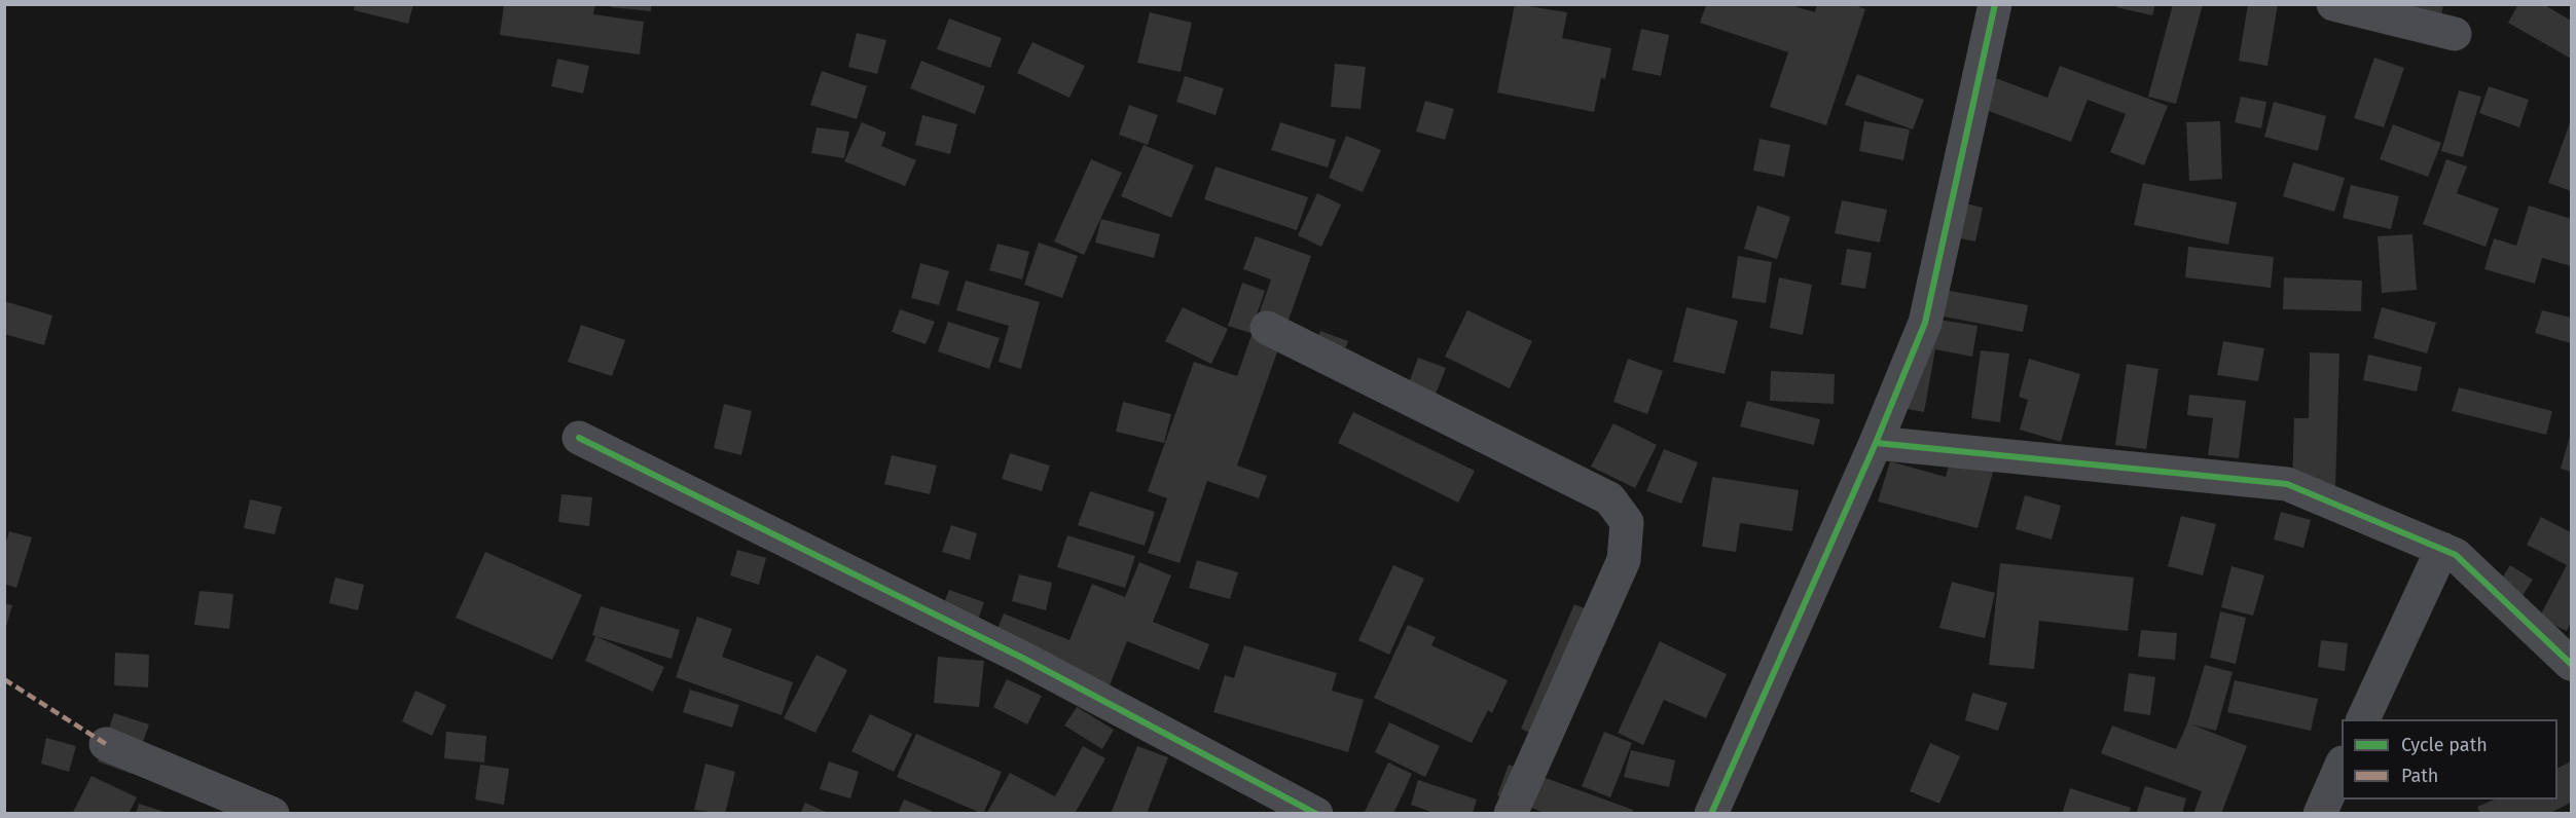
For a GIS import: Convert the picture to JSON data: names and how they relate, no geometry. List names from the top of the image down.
{
  "legend": ["Cycle path", "Path"]
}
